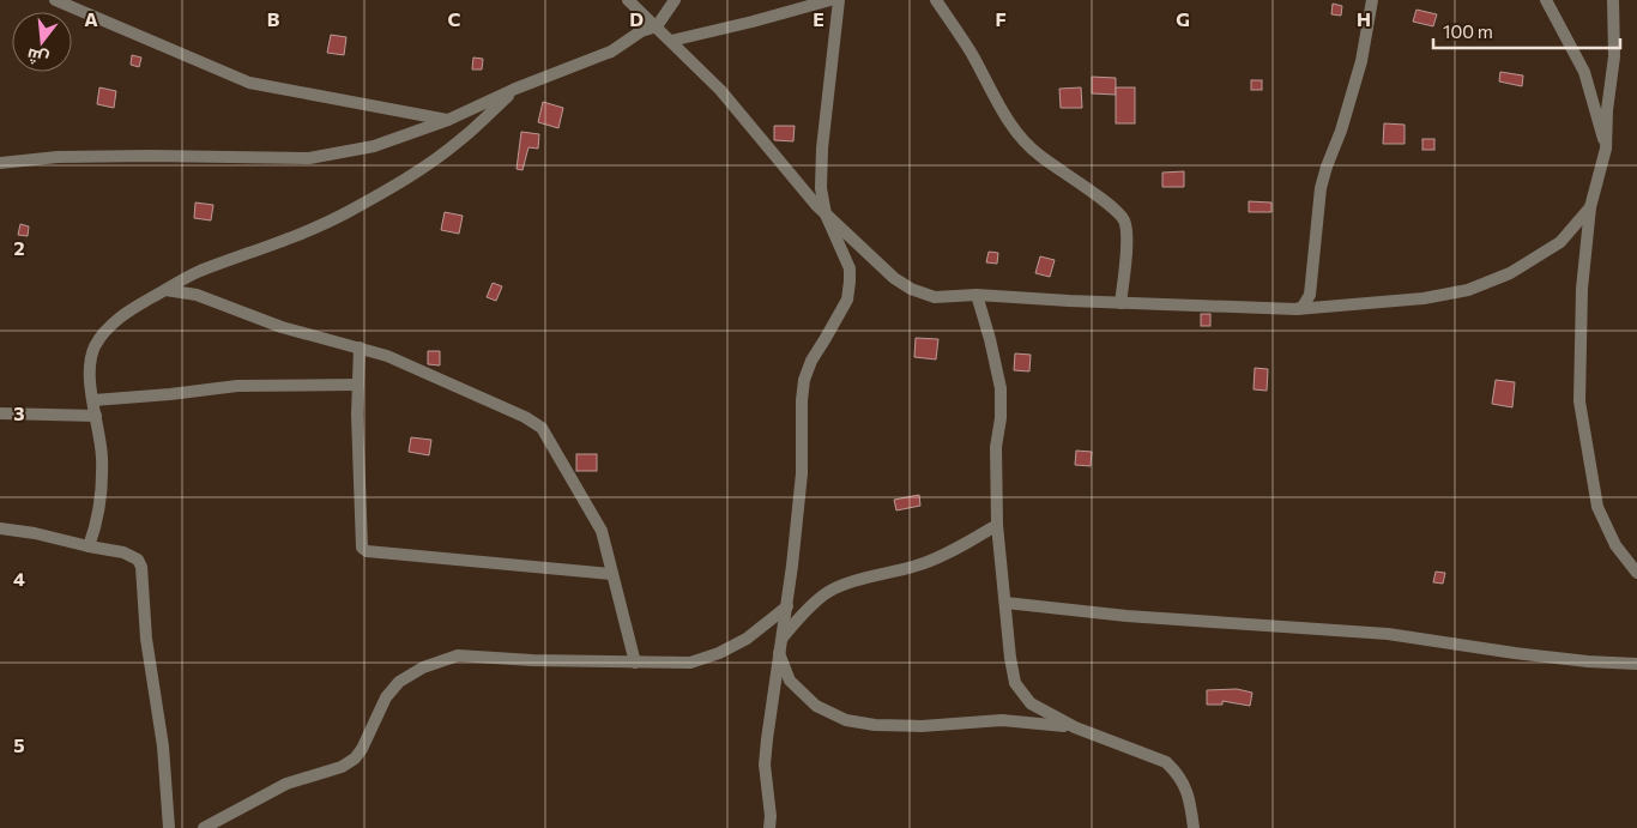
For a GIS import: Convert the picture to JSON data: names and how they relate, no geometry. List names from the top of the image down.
{
  "scale_bar": "100 m",
  "north": "bottom",
  "grid": {
    "columns": [
      "A",
      "B",
      "C",
      "D",
      "E",
      "F",
      "G",
      "H"
    ],
    "rows": [
      "2",
      "3",
      "4",
      "5"
    ]
  }
}
